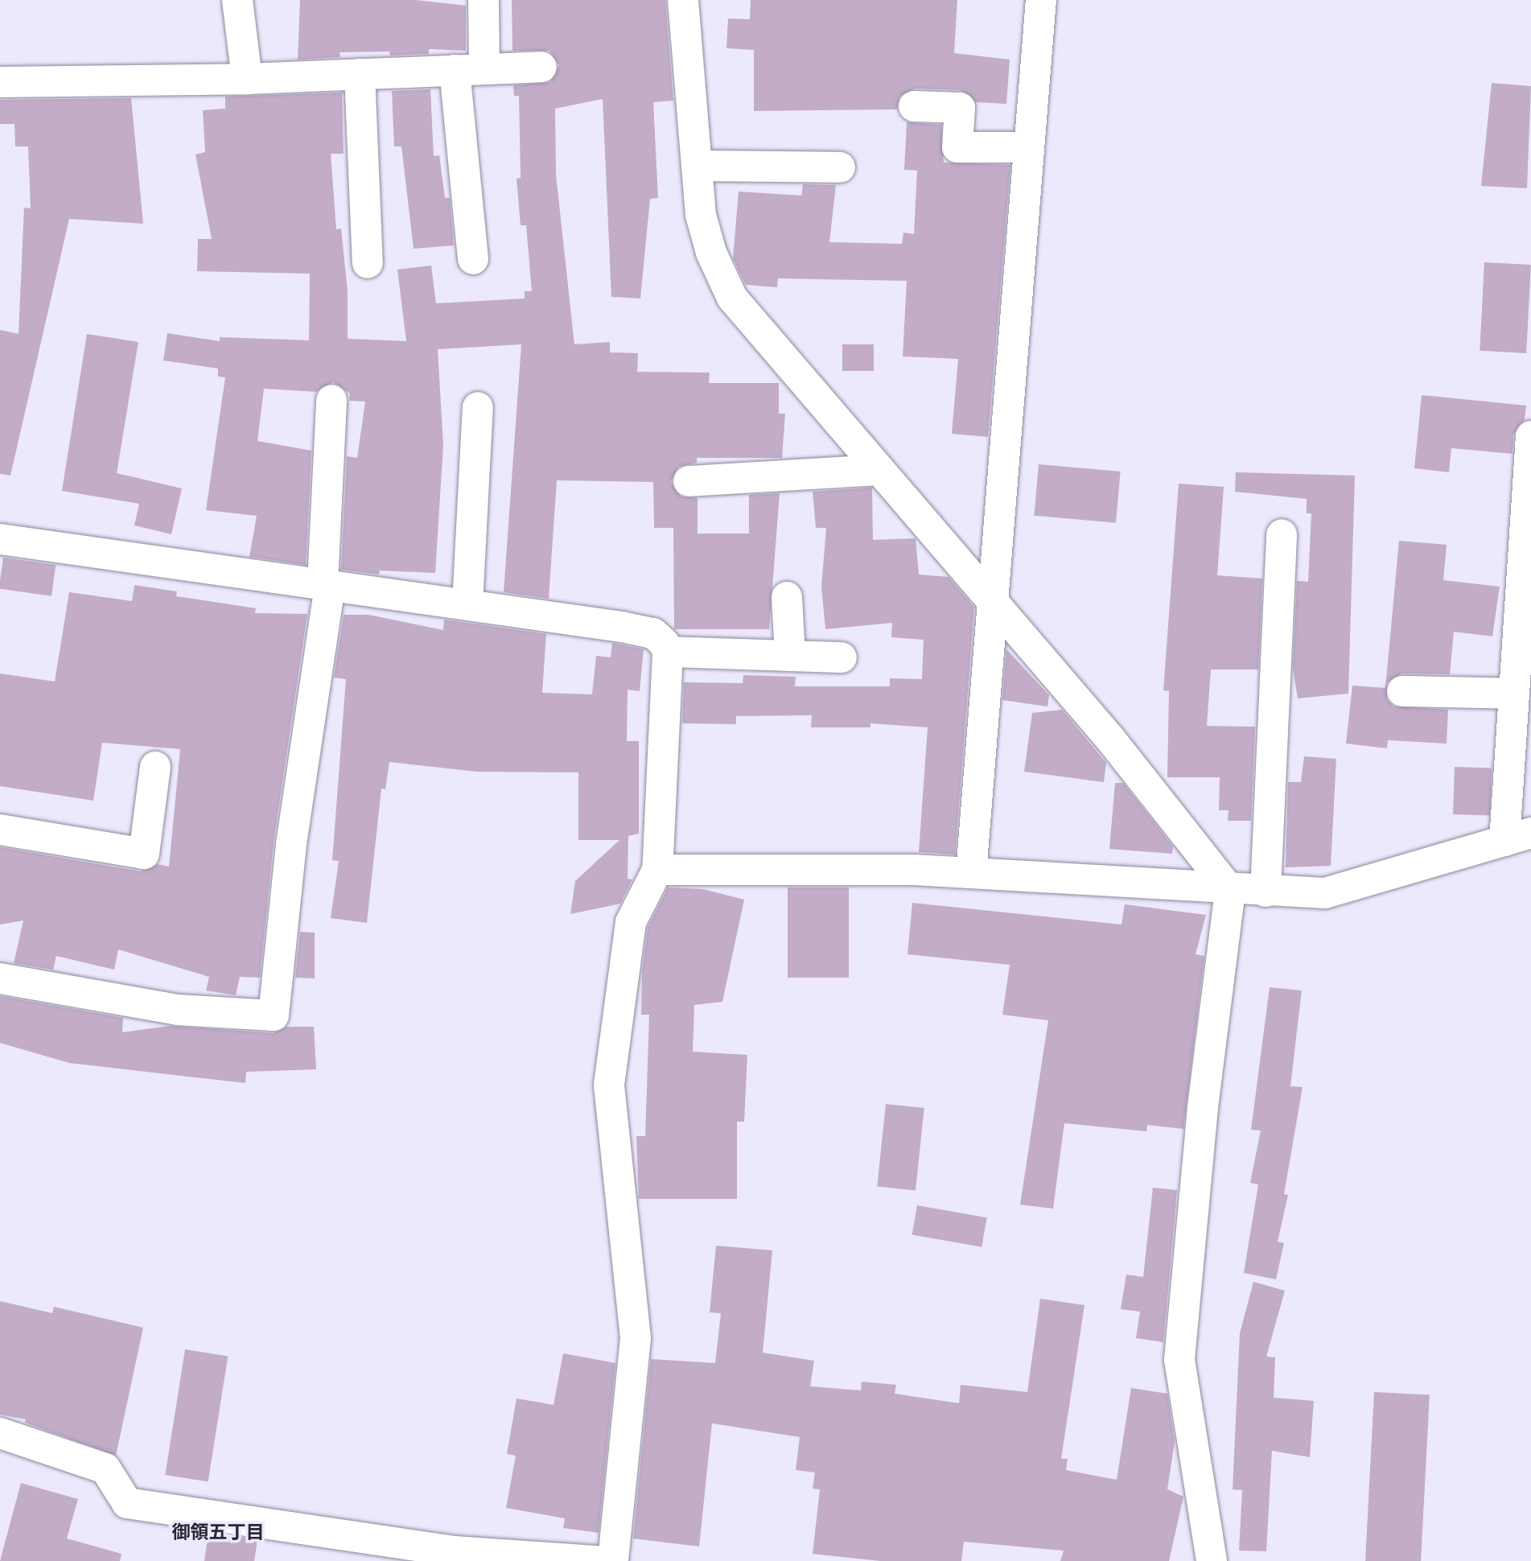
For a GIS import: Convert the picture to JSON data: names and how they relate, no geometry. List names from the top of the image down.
{
  "districts": ["御領五丁目"]
}
